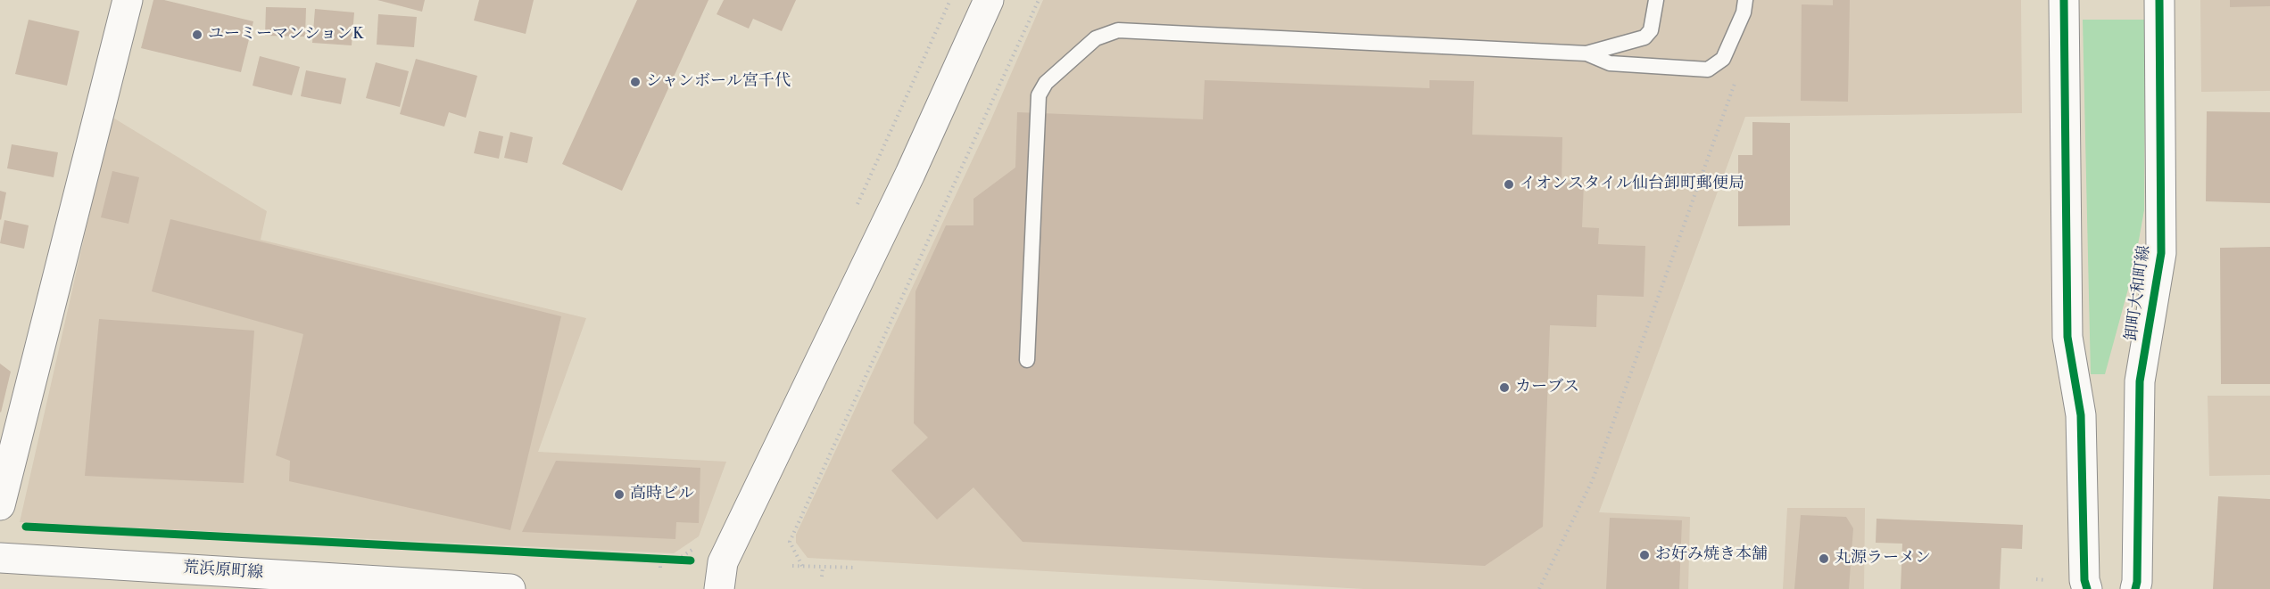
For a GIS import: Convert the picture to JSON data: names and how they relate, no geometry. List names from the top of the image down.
{
  "streets": {
    "street": ["卸町大和町線", "荒浜原町線"]
  },
  "places": [
    "ユーミーマンションK",
    "シャンボール宮千代",
    "イオンスタイル仙台卸町郵便局",
    "カーブス",
    "高時ビル",
    "お好み焼き本舗",
    "丸源ラーメン"
  ]
}
